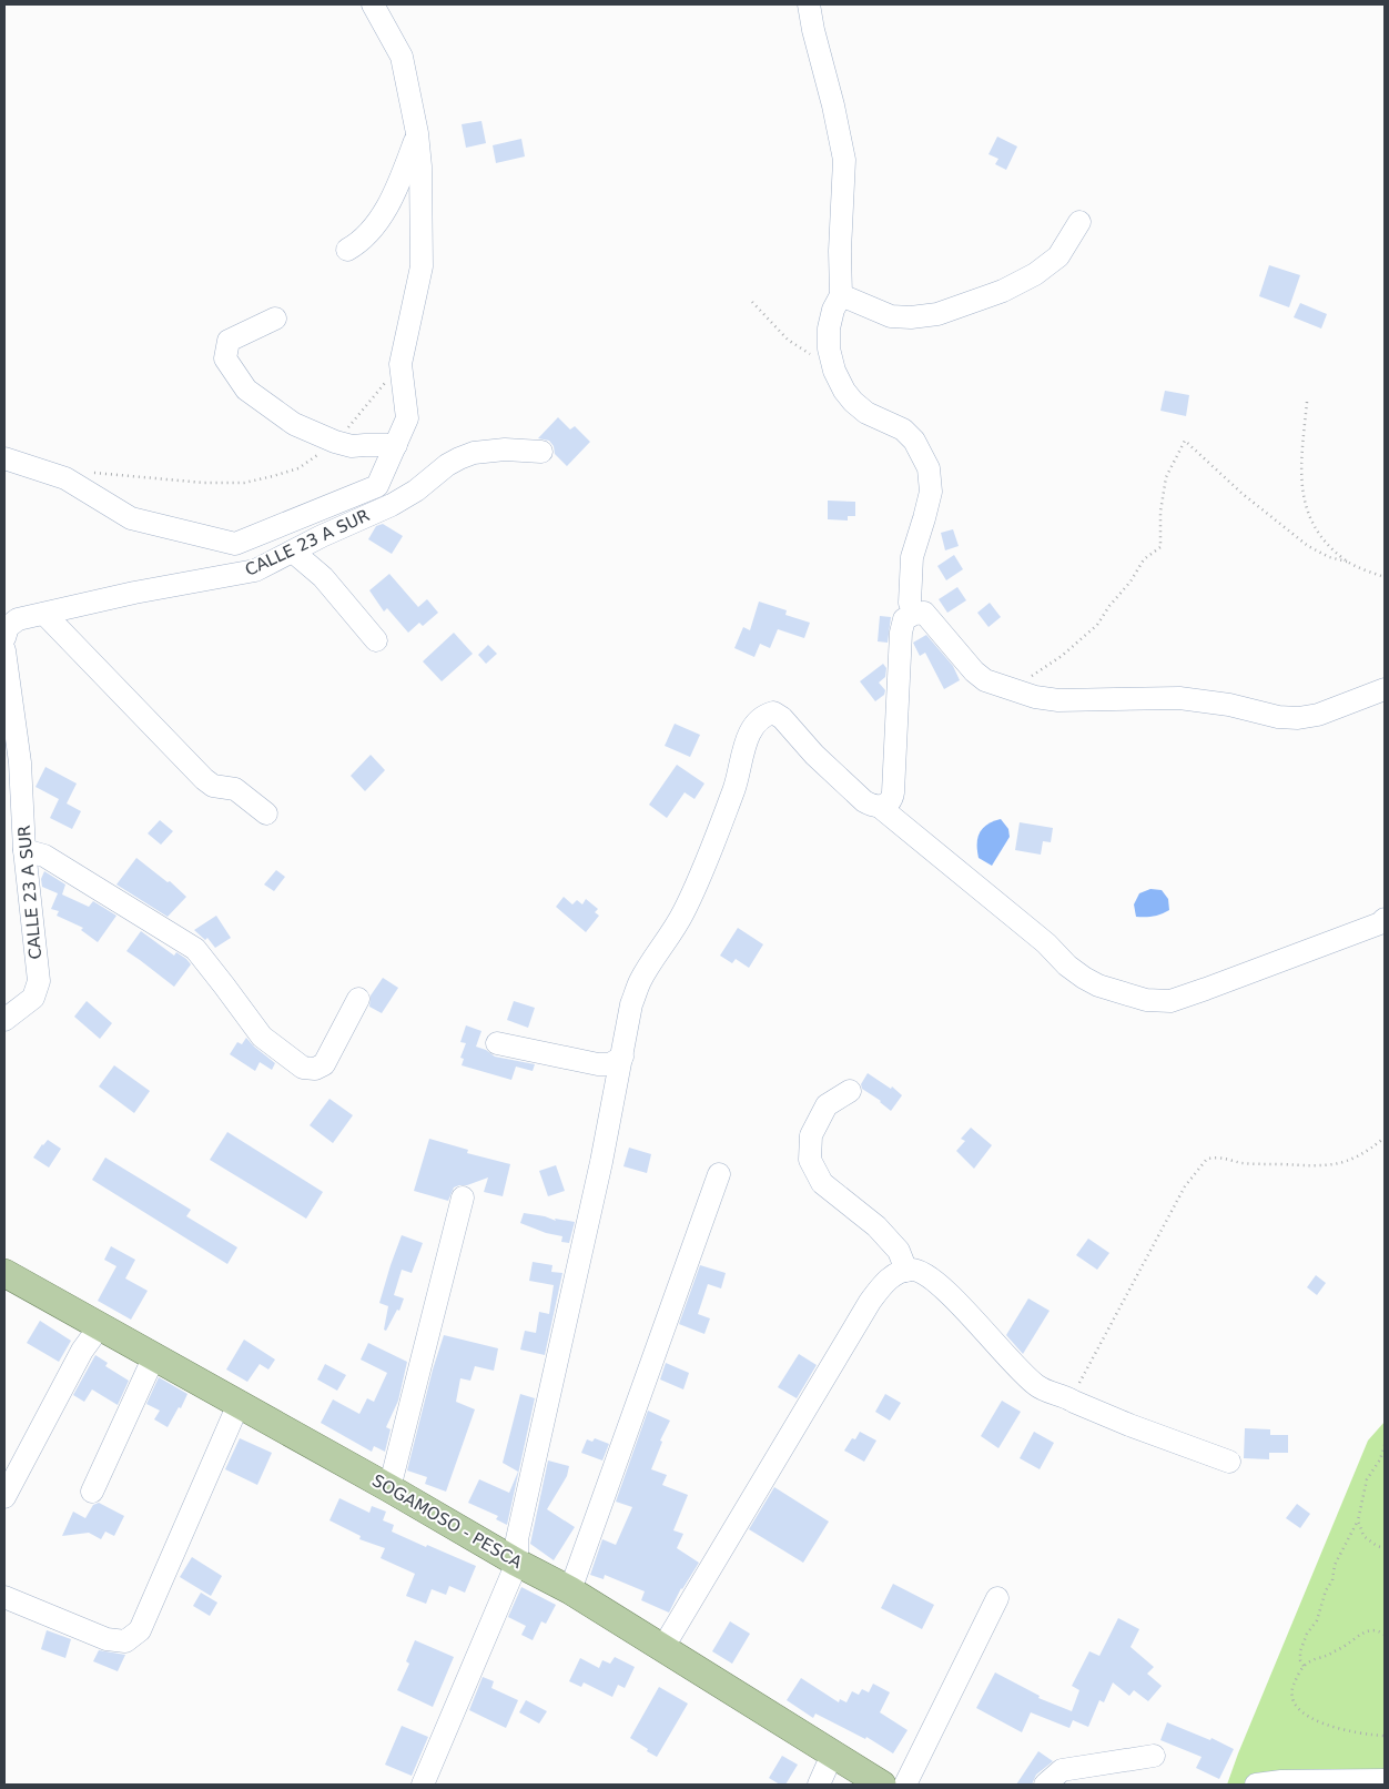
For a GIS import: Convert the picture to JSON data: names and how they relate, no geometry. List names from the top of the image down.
{
  "streets": {
    "main road": ["SOGAMOSO - PESCA"],
    "street": ["CALLE 23 A SUR"]
  }
}
